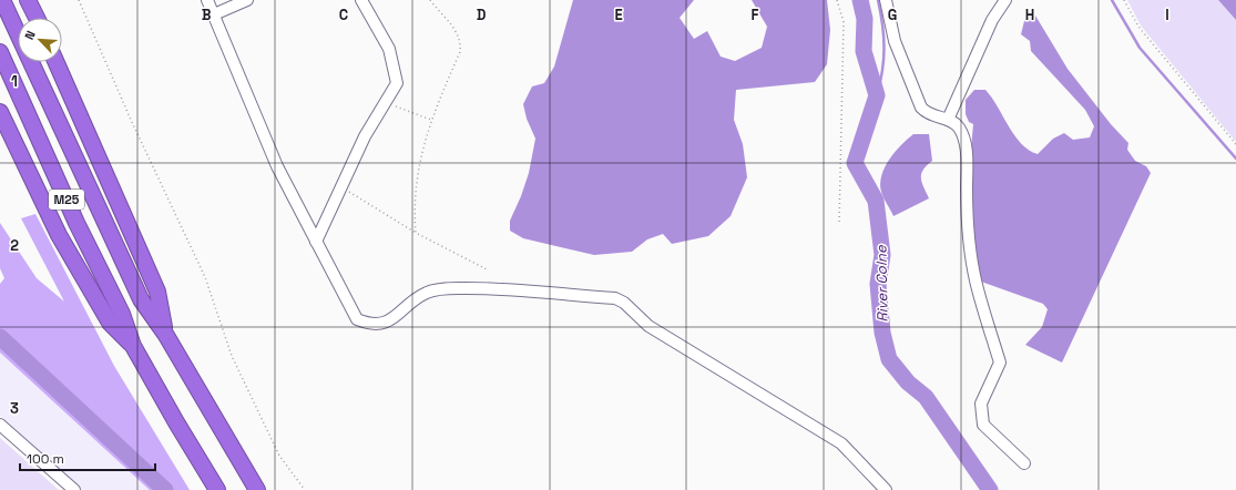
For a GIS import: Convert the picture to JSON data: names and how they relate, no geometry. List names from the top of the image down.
{
  "streets": {
    "highway": ["M25"]
  },
  "water": ["River Colne"],
  "scale_bar": "100 m",
  "north": "top left",
  "grid": {
    "columns": [
      "B",
      "C",
      "D",
      "E",
      "F",
      "G",
      "H",
      "I"
    ],
    "rows": ["1", "2", "3"]
  }
}
